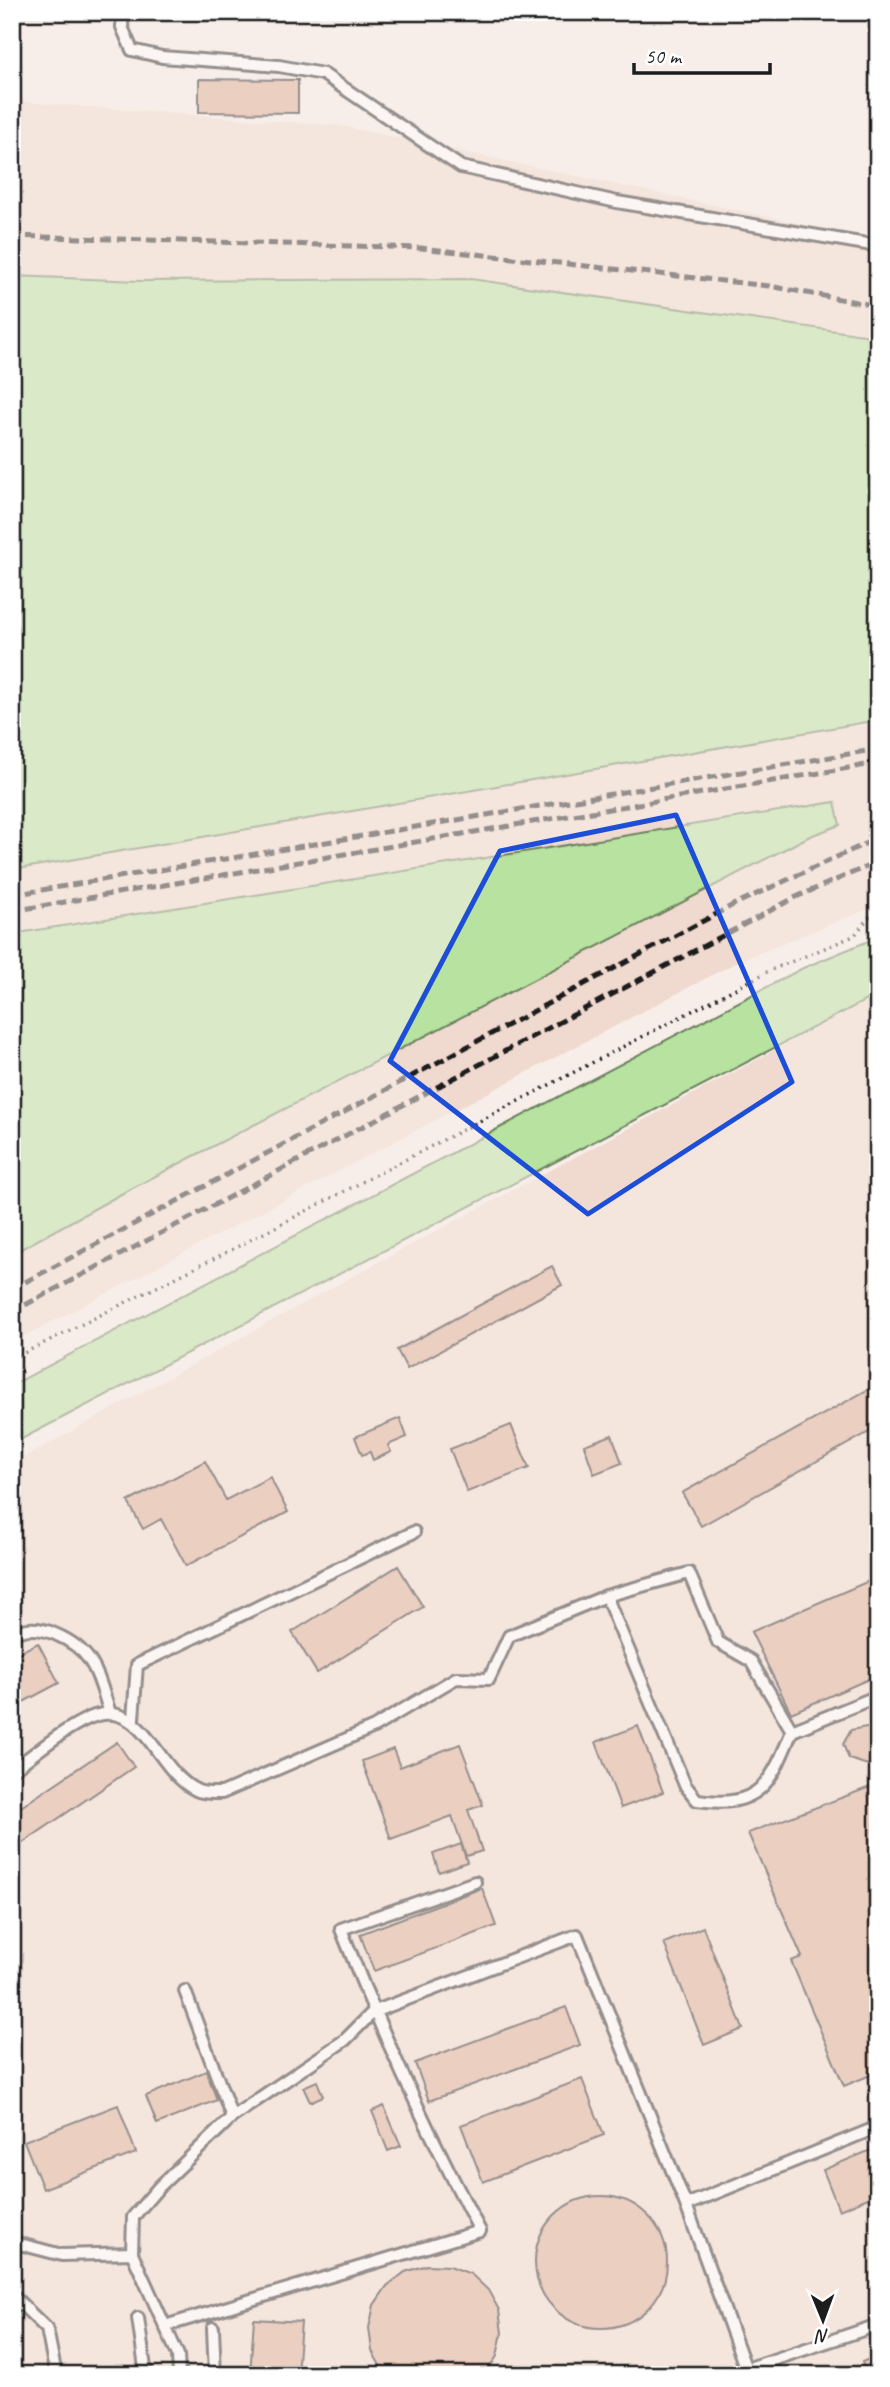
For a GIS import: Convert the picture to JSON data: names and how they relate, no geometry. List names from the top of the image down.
{
  "scale_bar": "50 m",
  "north": "bottom"
}
